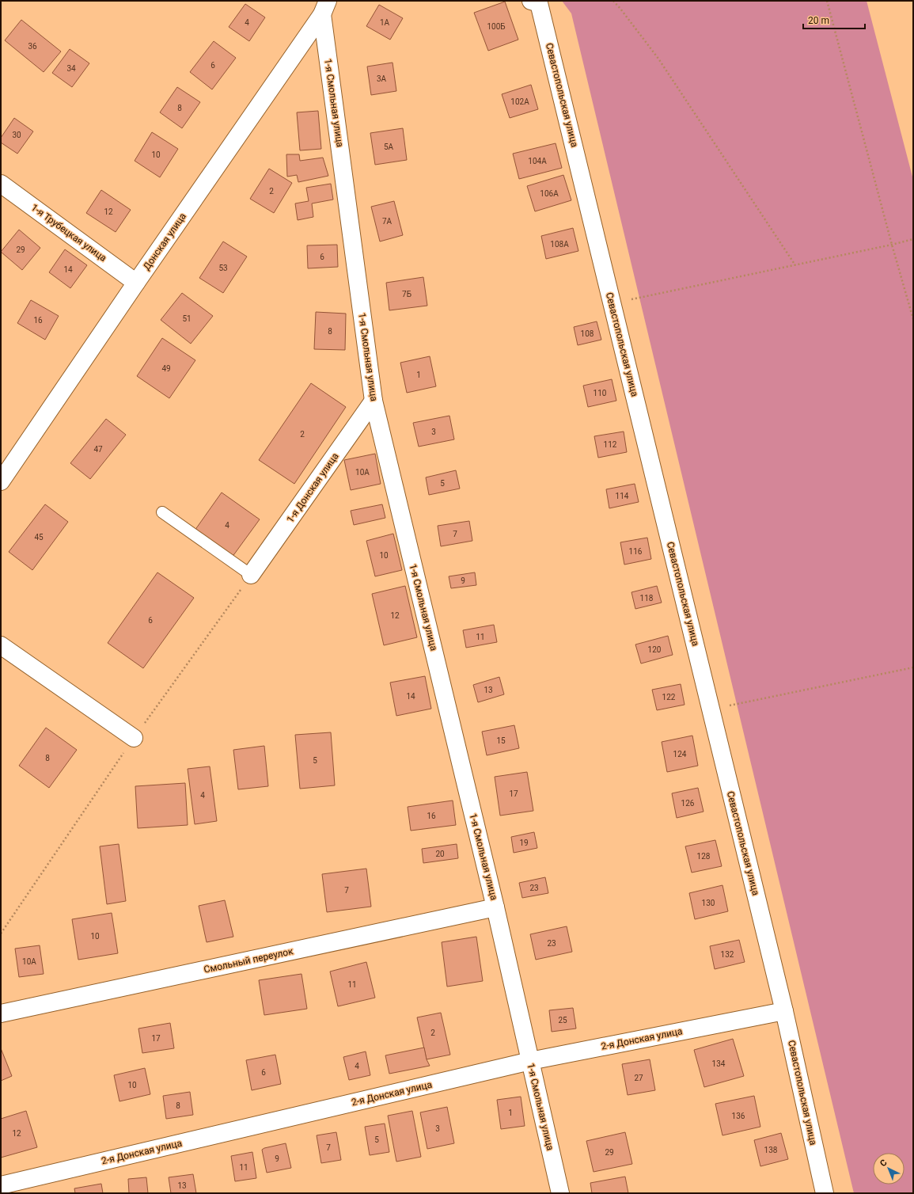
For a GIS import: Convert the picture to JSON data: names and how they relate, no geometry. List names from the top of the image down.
{
  "streets": {
    "street": [
      "Севастопольская улица",
      "1-я Смольная улица",
      "1-я Трубецкая улица",
      "Донская улица",
      "1-я Донская улица",
      "Смольный переулок",
      "2-я Донская улица"
    ]
  },
  "crossings": [
    ["Севастопольская улица", "2-я Донская улица"],
    ["1-я Смольная улица", "Донская улица"],
    ["1-я Смольная улица", "1-я Донская улица"],
    ["1-я Смольная улица", "Смольный переулок"],
    ["1-я Смольная улица", "2-я Донская улица"],
    ["1-я Трубецкая улица", "Донская улица"]
  ],
  "house_numbers": [
    "4",
    "1А",
    "100Б",
    "36",
    "6",
    "34",
    "3А",
    "102А",
    "8",
    "30",
    "5А",
    "10",
    "104А",
    "2",
    "106А",
    "12",
    "7А",
    "108А",
    "29",
    "6",
    "53",
    "14",
    "7Б",
    "51",
    "16",
    "8",
    "108",
    "49",
    "1",
    "110",
    "3",
    "2",
    "112",
    "47",
    "10А",
    "5",
    "114",
    "4",
    "7",
    "45",
    "116",
    "10",
    "9",
    "118",
    "12",
    "6",
    "11",
    "120",
    "13",
    "14",
    "122",
    "15",
    "124",
    "8",
    "5",
    "17",
    "4",
    "126",
    "16",
    "19",
    "20",
    "128",
    "23",
    "7",
    "130",
    "10",
    "23",
    "132",
    "10А",
    "11",
    "25",
    "2",
    "17",
    "134",
    "4",
    "6",
    "27",
    "10",
    "8",
    "1",
    "136",
    "3",
    "12",
    "5",
    "7",
    "138",
    "29",
    "9",
    "11",
    "13"
  ],
  "scale_bar": "20 m",
  "north": "top left"
}
